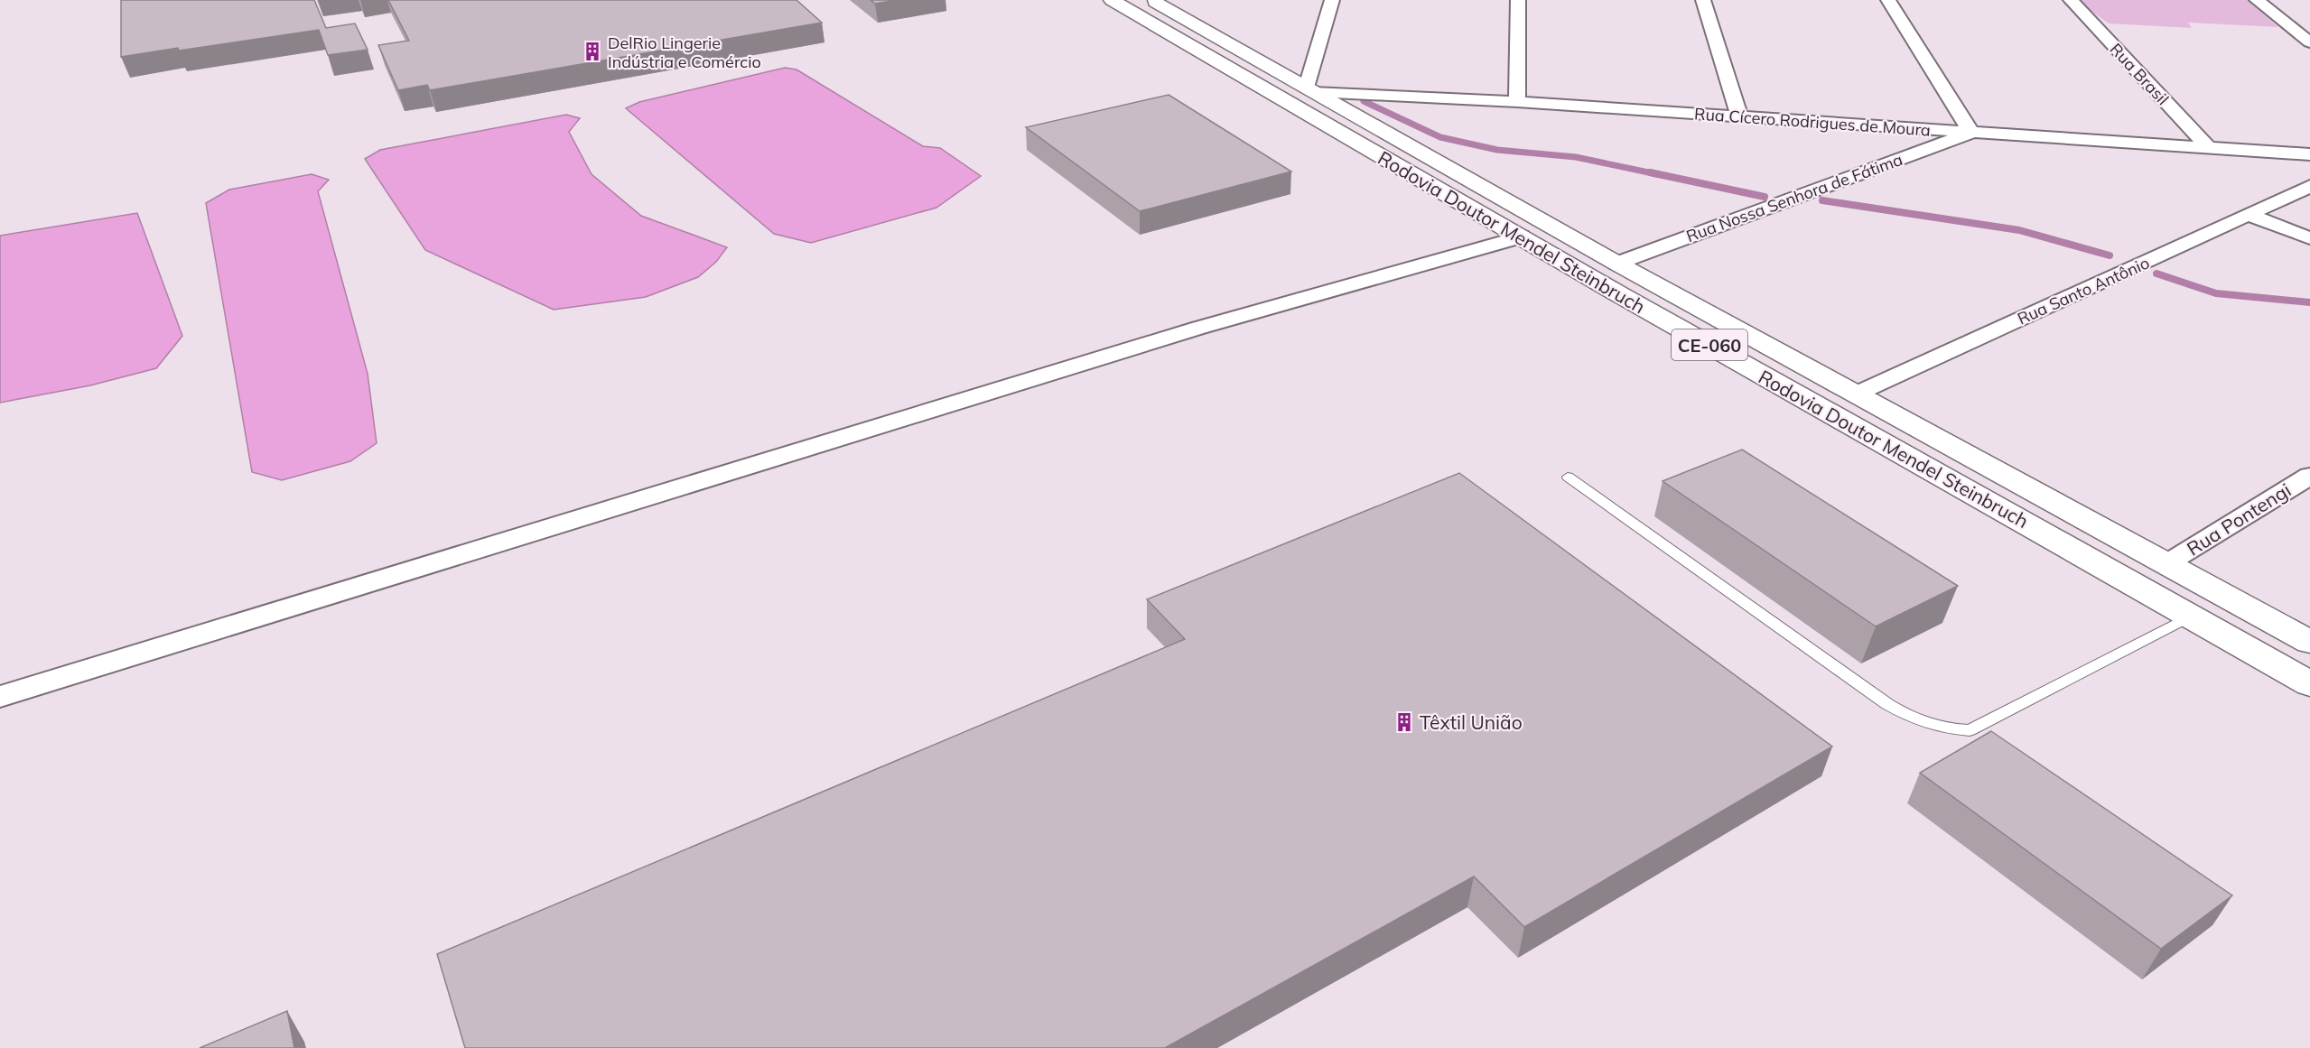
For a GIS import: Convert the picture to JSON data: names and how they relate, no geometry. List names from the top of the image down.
{
  "streets": {
    "highway": ["Rodovia Doutor Mendel Steinbruch", "CE-060"],
    "street": [
      "Rua Brasil",
      "Rua Cícero Rodrigues de Moura",
      "Rua Nossa Senhora de Fátima",
      "Rua Santo Antônio",
      "Rua Pontengi"
    ]
  },
  "crossings": [
    ["Rua Brasil", "Rua Cícero Rodrigues de Moura"],
    ["Rua Cícero Rodrigues de Moura", "Rua Nossa Senhora de Fátima"],
    ["Rua Cícero Rodrigues de Moura", "Rodovia Doutor Mendel Steinbruch"],
    ["Rua Nossa Senhora de Fátima", "Rodovia Doutor Mendel Steinbruch"],
    ["Rodovia Doutor Mendel Steinbruch", "Rua Santo Antônio"],
    ["Rodovia Doutor Mendel Steinbruch", "Rua Pontengi"]
  ],
  "places": {
    "building": ["DelRio Lingerie Indústria e Comércio", "Têxtil União"]
  }
}
